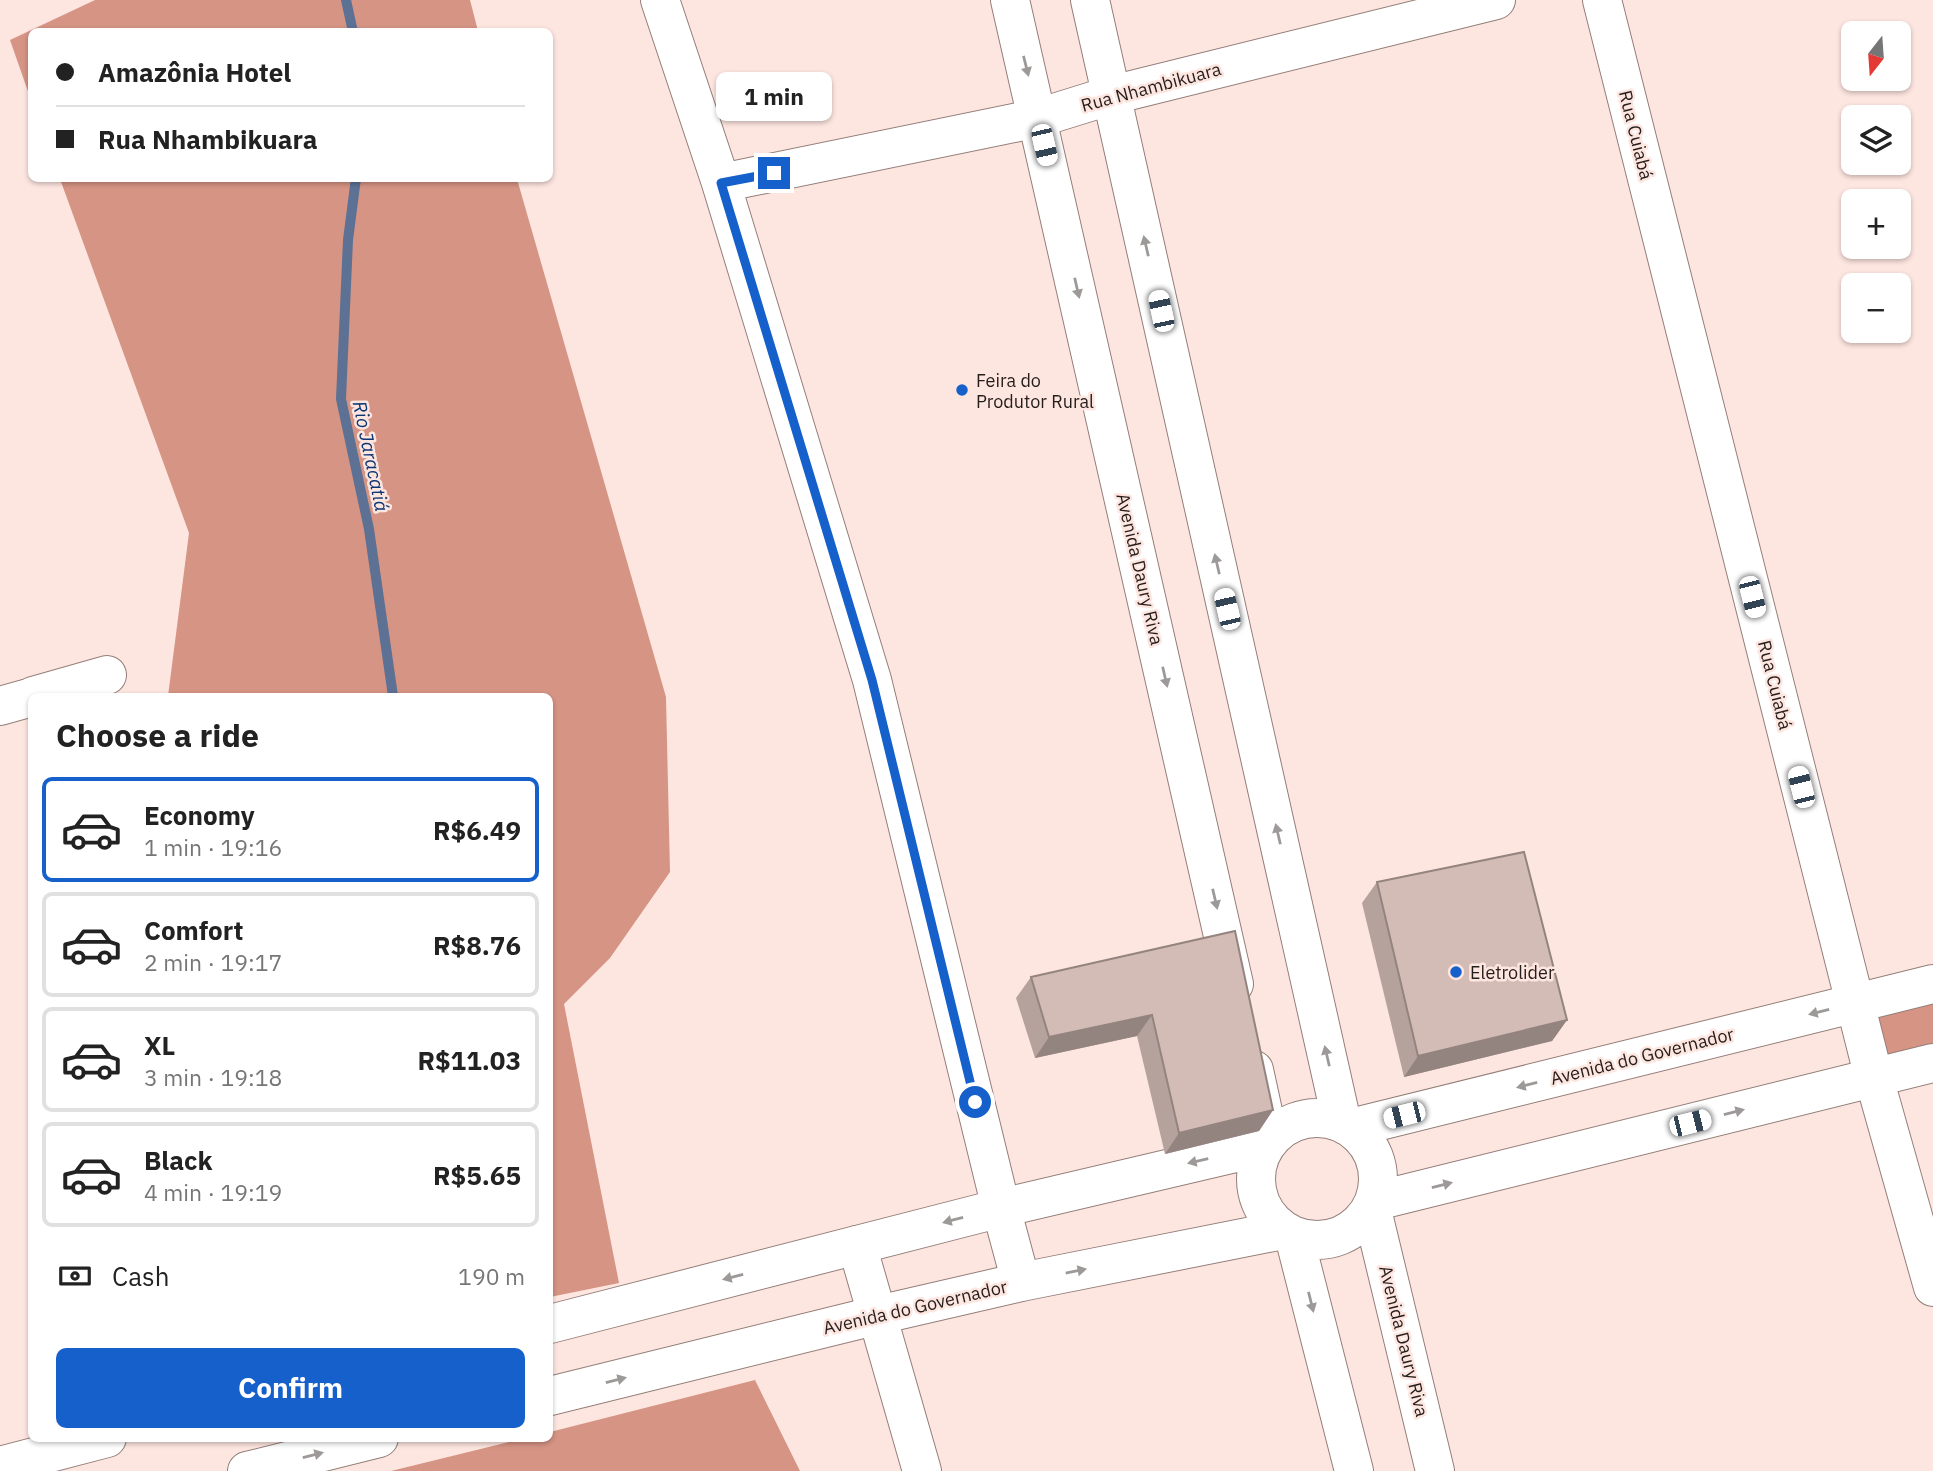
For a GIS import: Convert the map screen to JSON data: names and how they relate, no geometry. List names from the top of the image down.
{
  "streets": {
    "street": [
      "Rua Nhambikuara",
      "Rua Cuiabá",
      "Avenida Daury Riva",
      "Avenida do Governador"
    ]
  },
  "crossings": [
    ["Rua Nhambikuara", "Avenida Daury Riva"],
    ["Rua Cuiabá", "Avenida do Governador"],
    ["Avenida Daury Riva", "Avenida do Governador"]
  ],
  "water": ["Rio Jaracatiá"],
  "places": ["Feira do Produtor Rural", "Eletrolider"],
  "north": "bottom",
  "page": {
    "map_buttons": ["+", "−"],
    "banner": ["Amazônia Hotel", "Rua Nhambikuara"],
    "bubble": "1 min",
    "heading": "Choose a ride",
    "list": [
      {
        "name": "Economy",
        "note": "1 min · 19:16",
        "value": "R$6.49"
      },
      {
        "name": "Comfort",
        "note": "2 min · 19:17",
        "value": "R$8.76"
      },
      {
        "name": "XL",
        "note": "3 min · 19:18",
        "value": "R$11.03"
      },
      {
        "name": "Black",
        "note": "4 min · 19:19",
        "value": "R$5.65"
      }
    ],
    "pay": ["Cash", "190 m"],
    "buttons": "Confirm"
  }
}
